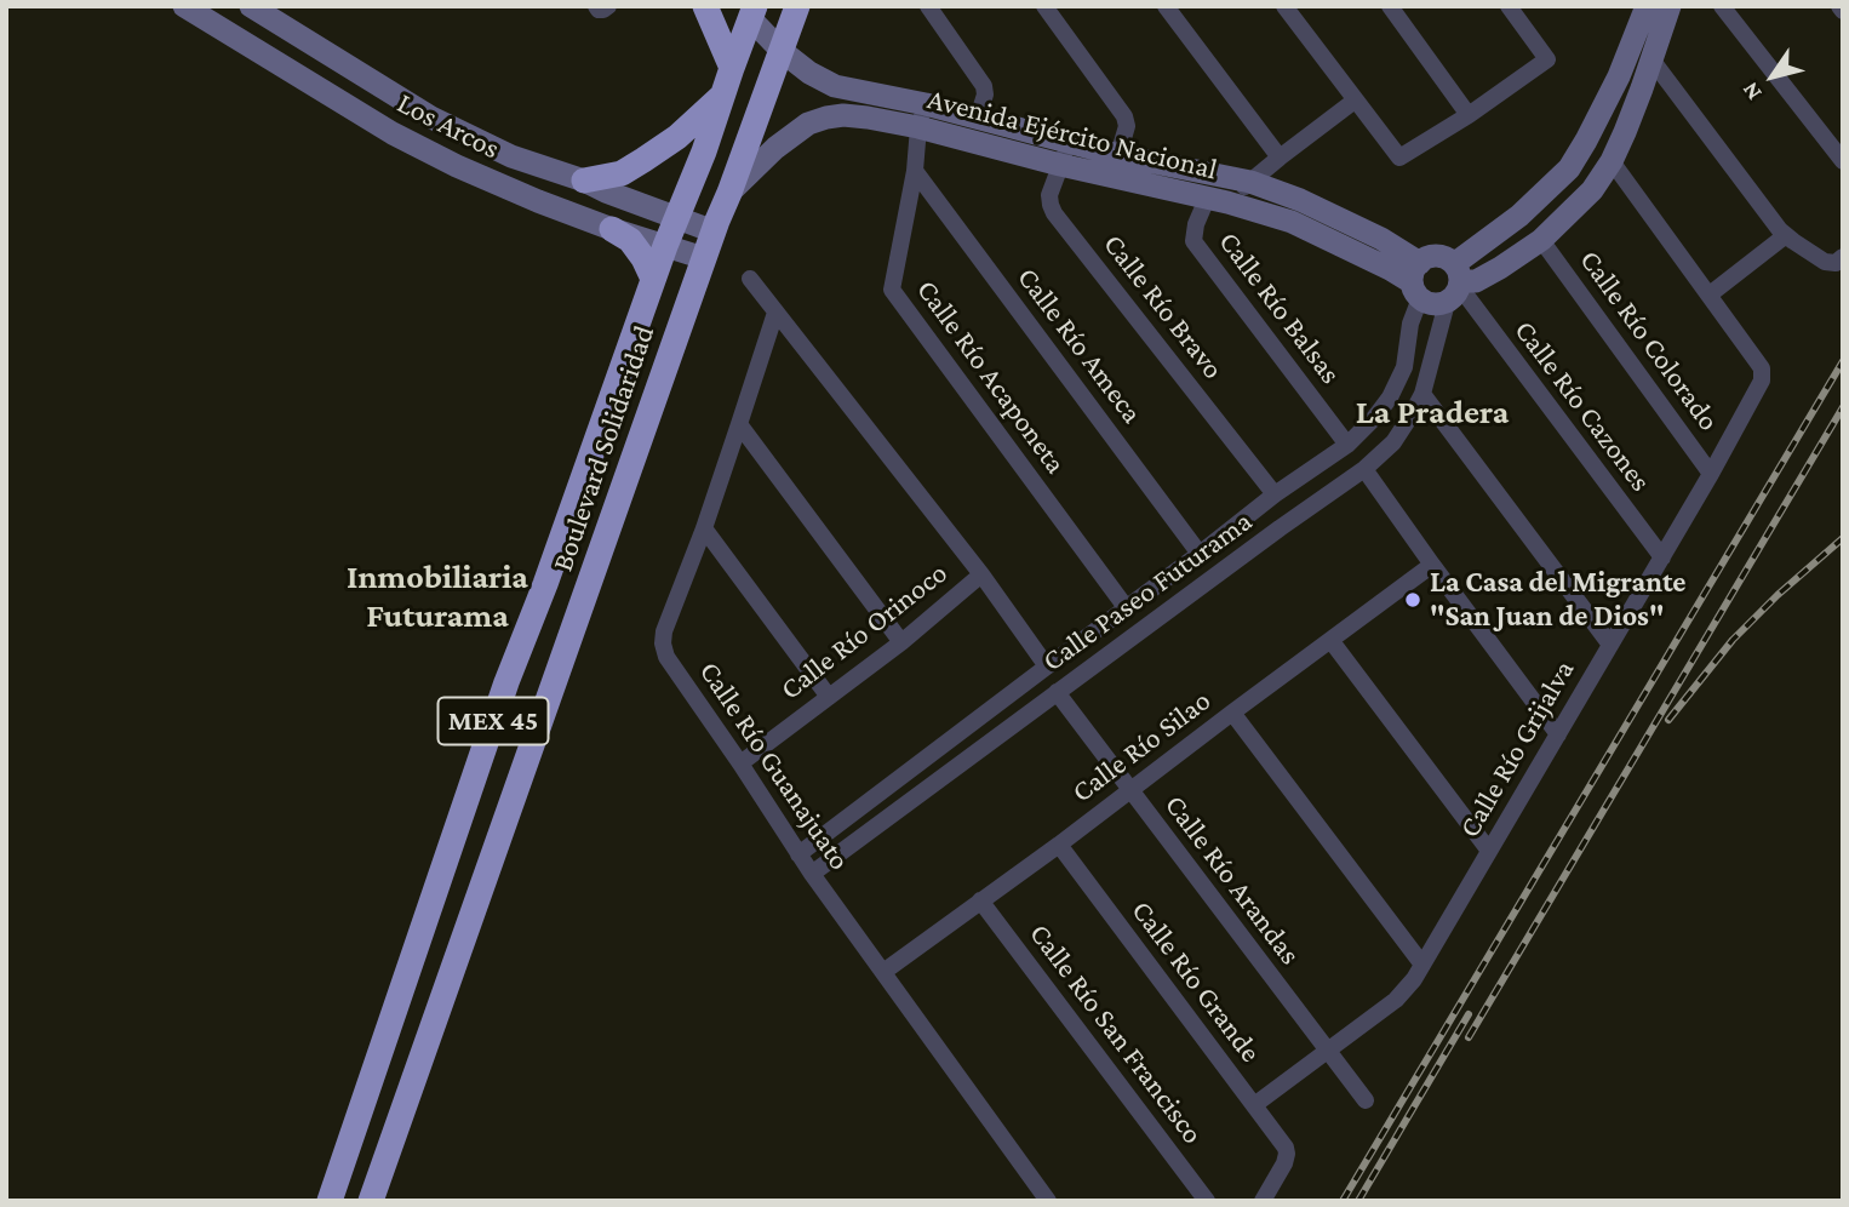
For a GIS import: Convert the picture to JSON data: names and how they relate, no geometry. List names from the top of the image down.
{
  "streets": {
    "highway": ["Boulevard Solidaridad", "MEX 45"],
    "main road": ["Los Arcos", "Avenida Ejército Nacional"],
    "street": [
      "Calle Río Bravo",
      "Calle Río Balsas",
      "Calle Río Colorado",
      "Calle Río Ameca",
      "Calle Río Acaponeta",
      "Calle Río Cazones",
      "Calle Paseo Futurama",
      "Calle Río Orinoco",
      "Calle Río Silao",
      "Calle Río Grijalva",
      "Calle Río Guanajuato",
      "Calle Río Arandas",
      "Calle Río Grande",
      "Calle Río San Francisco"
    ]
  },
  "crossings": [
    ["Los Arcos", "Boulevard Solidaridad"],
    ["Avenida Ejército Nacional", "Calle Río Bravo"],
    ["Avenida Ejército Nacional", "Calle Río Balsas"],
    ["Avenida Ejército Nacional", "Calle Río Acaponeta"],
    ["Avenida Ejército Nacional", "Boulevard Solidaridad"],
    ["Avenida Ejército Nacional", "Calle Paseo Futurama"],
    ["Calle Río Bravo", "Calle Paseo Futurama"],
    ["Calle Río Balsas", "Calle Paseo Futurama"],
    ["Calle Río Colorado", "Calle Río Grijalva"],
    ["Calle Río Ameca", "Calle Río Acaponeta"],
    ["Calle Río Ameca", "Calle Paseo Futurama"],
    ["Calle Río Acaponeta", "Calle Paseo Futurama"],
    ["Calle Río Cazones", "Calle Paseo Futurama"],
    ["Calle Río Cazones", "Calle Río Grijalva"],
    ["Calle Paseo Futurama", "Calle Río Guanajuato"],
    ["Calle Paseo Futurama", "Calle Río Arandas"],
    ["Calle Río Orinoco", "Calle Río Guanajuato"],
    ["Calle Río Silao", "Calle Río Guanajuato"],
    ["Calle Río Silao", "Calle Río Arandas"],
    ["Calle Río Silao", "Calle Río Grande"],
    ["Calle Río Silao", "Calle Río San Francisco"],
    ["Calle Río Grijalva", "Calle Río Arandas"],
    ["Calle Río Grijalva", "Calle Río Grande"]
  ],
  "districts": ["La Pradera", "Inmobiliaria Futurama"],
  "places": ["La Casa del Migrante \"San Juan de Dios\""],
  "north": "bottom left"
}
